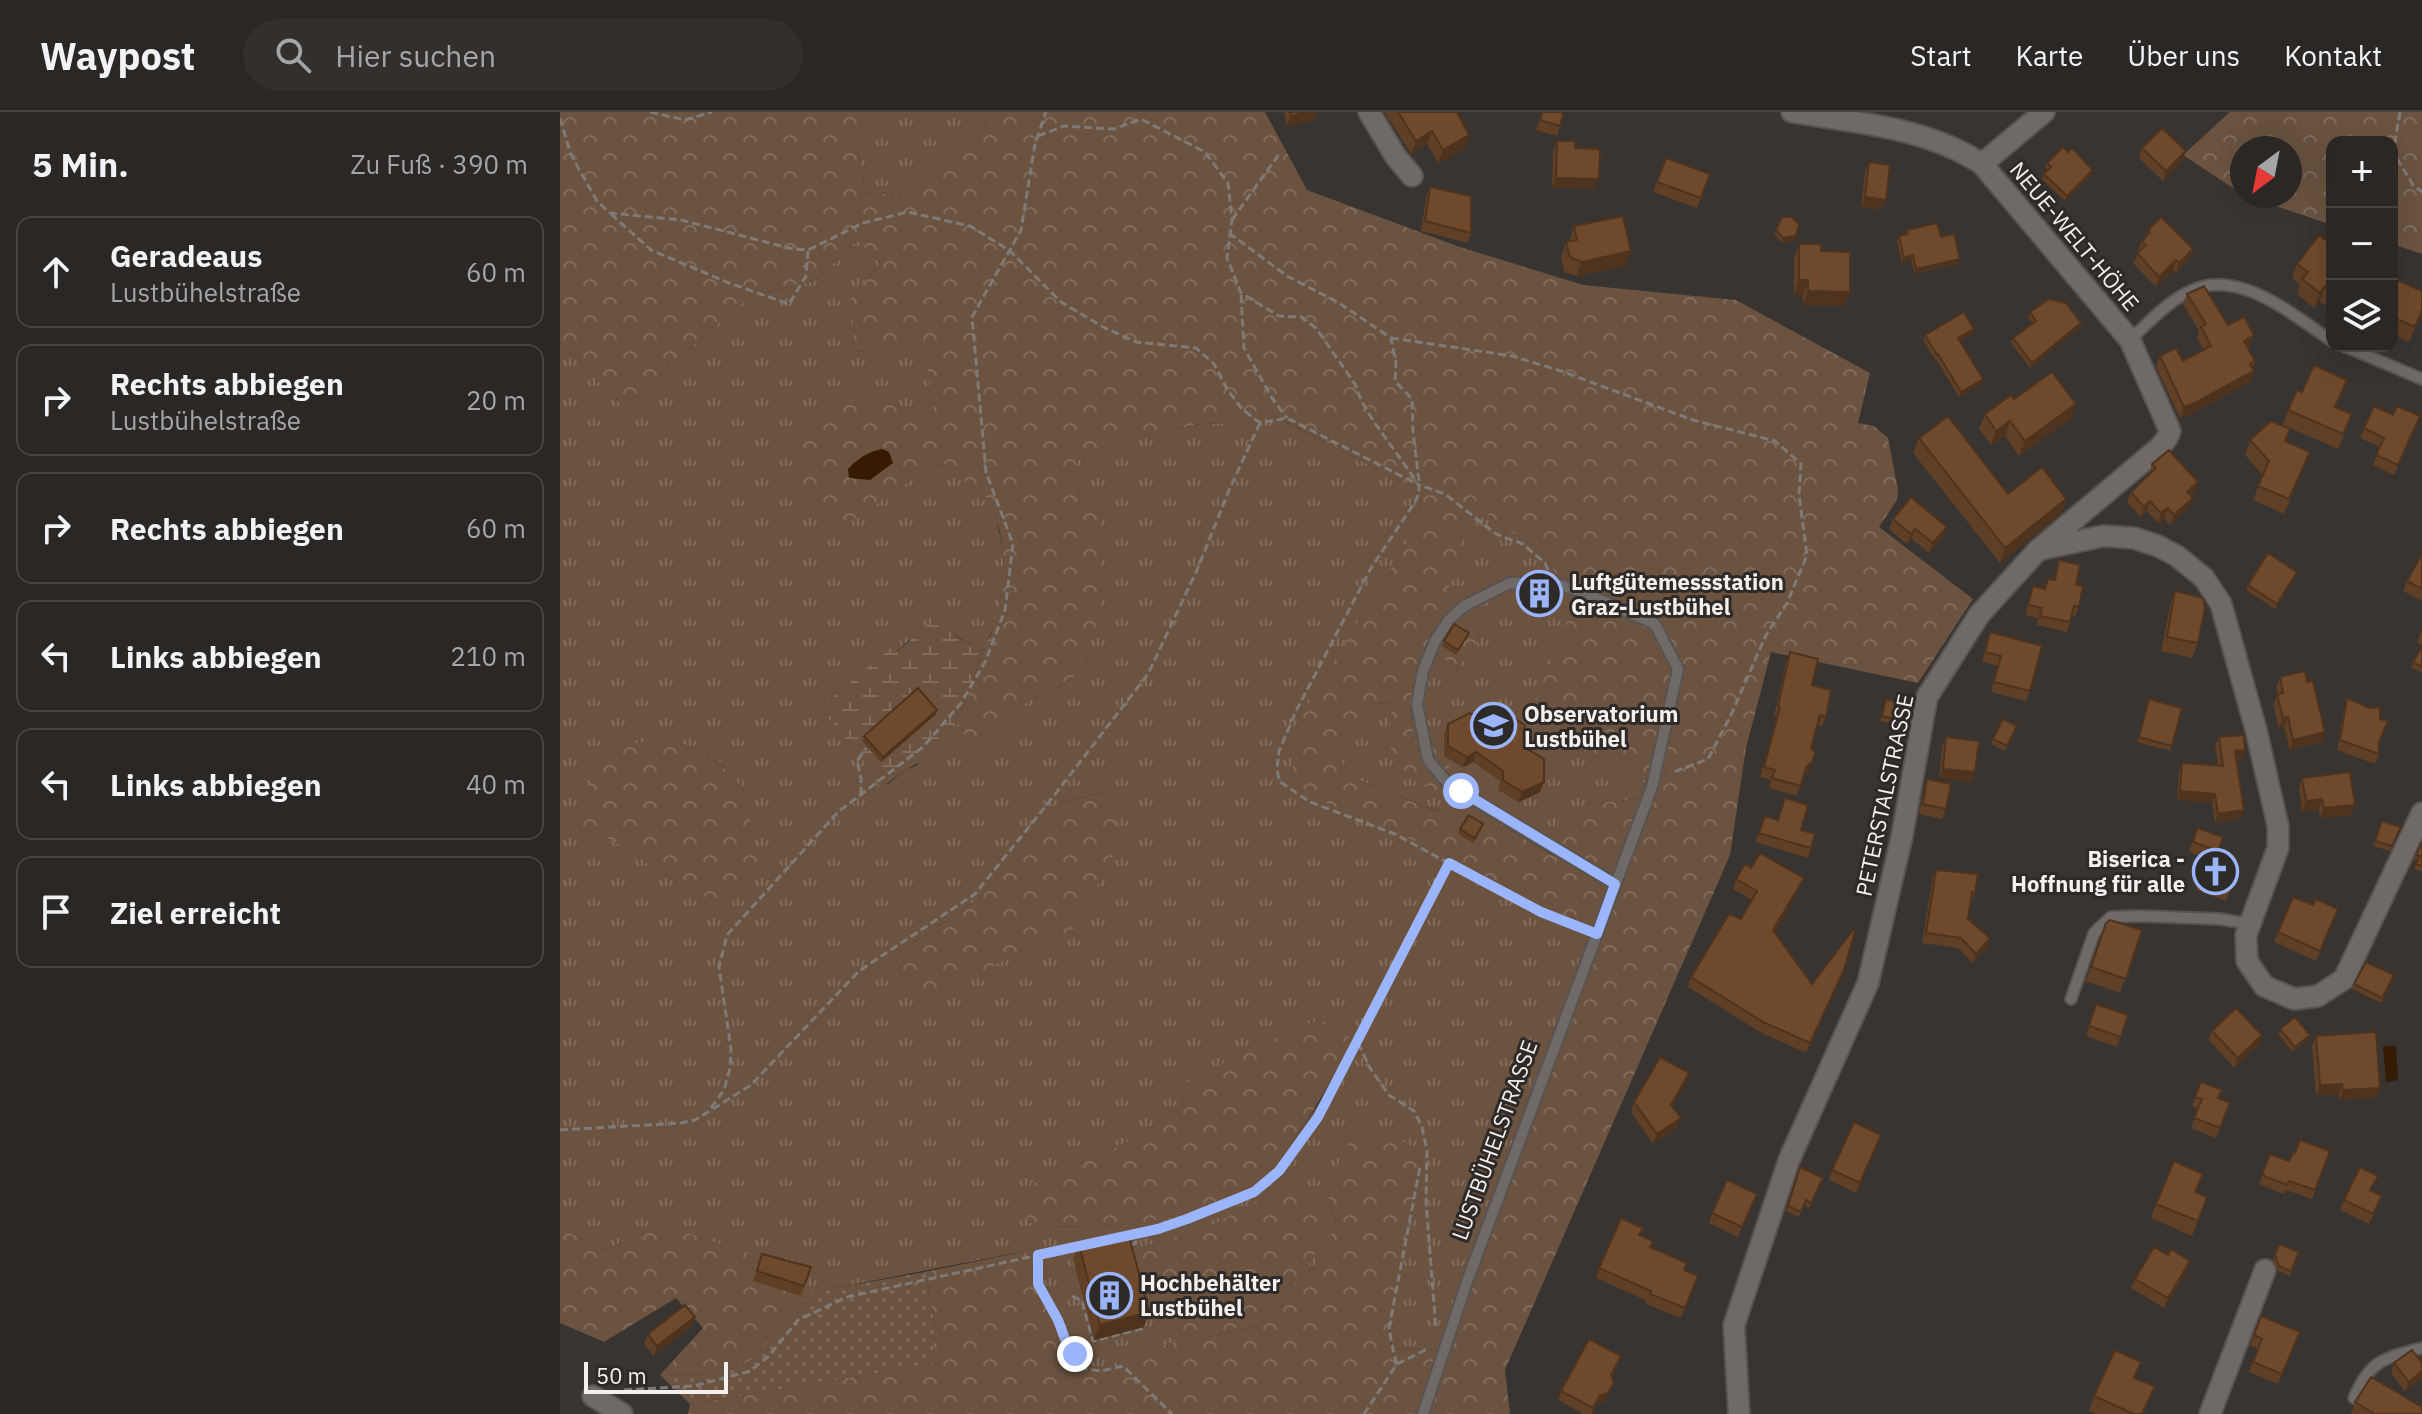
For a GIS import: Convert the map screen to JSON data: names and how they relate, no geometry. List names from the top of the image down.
{
  "streets": {
    "street": ["NEUE-WELT-HÖHE", "PETERSTALSTRASSE"],
    "lane": ["LUSTBÜHELSTRASSE"]
  },
  "crossings": [
    ["NEUE-WELT-HÖHE", "PETERSTALSTRASSE"]
  ],
  "places": {
    "building": ["Luftgütemessstation Graz-Lustbühel", "Hochbehälter Lustbühel"],
    "school or university": ["Observatorium Lustbühel"],
    "church": ["Biserica - Hoffnung für alle"]
  },
  "scale_bar": "50 m",
  "north": "bottom left",
  "page": {
    "header": "Waypost",
    "search": "Hier suchen",
    "nav": [
      "Start",
      "Karte",
      "Über uns",
      "Kontakt"
    ],
    "heading": ["5 Min.", "Zu Fuß · 390 m"],
    "map_buttons": ["+", "−"],
    "list": [
      ["Geradeaus", "Lustbühelstraße", "60 m"],
      ["Rechts abbiegen", "Lustbühelstraße", "20 m"],
      ["Rechts abbiegen", "60 m"],
      ["Links abbiegen", "210 m"],
      ["Links abbiegen", "40 m"],
      "Ziel erreicht"
    ],
    "scale": "50 m"
  }
}
